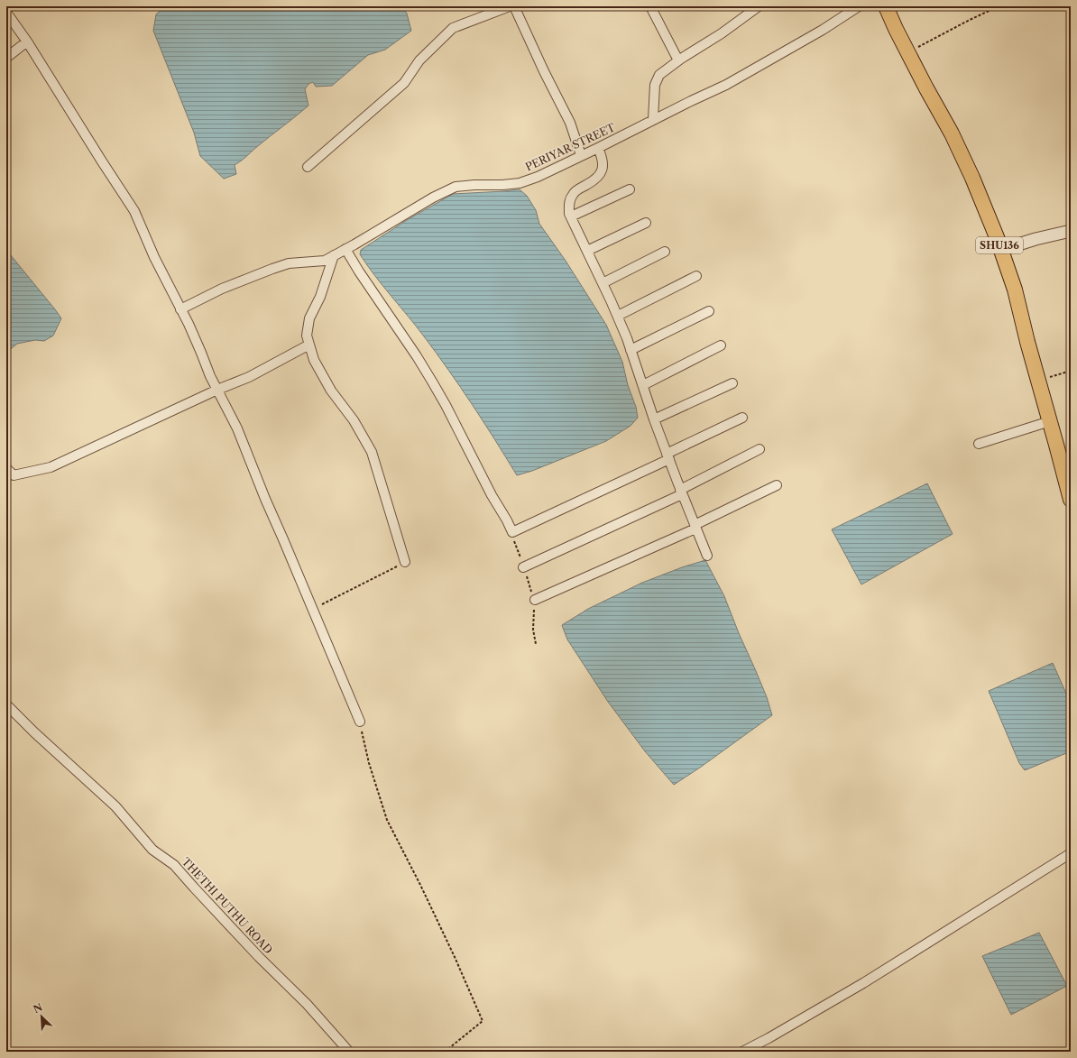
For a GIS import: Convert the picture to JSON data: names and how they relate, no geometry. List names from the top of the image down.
{
  "streets": {
    "main road": ["SHU136"],
    "street": ["PERIYAR STREET", "THETHI PUTHU ROAD"]
  },
  "north": "top left"
}
